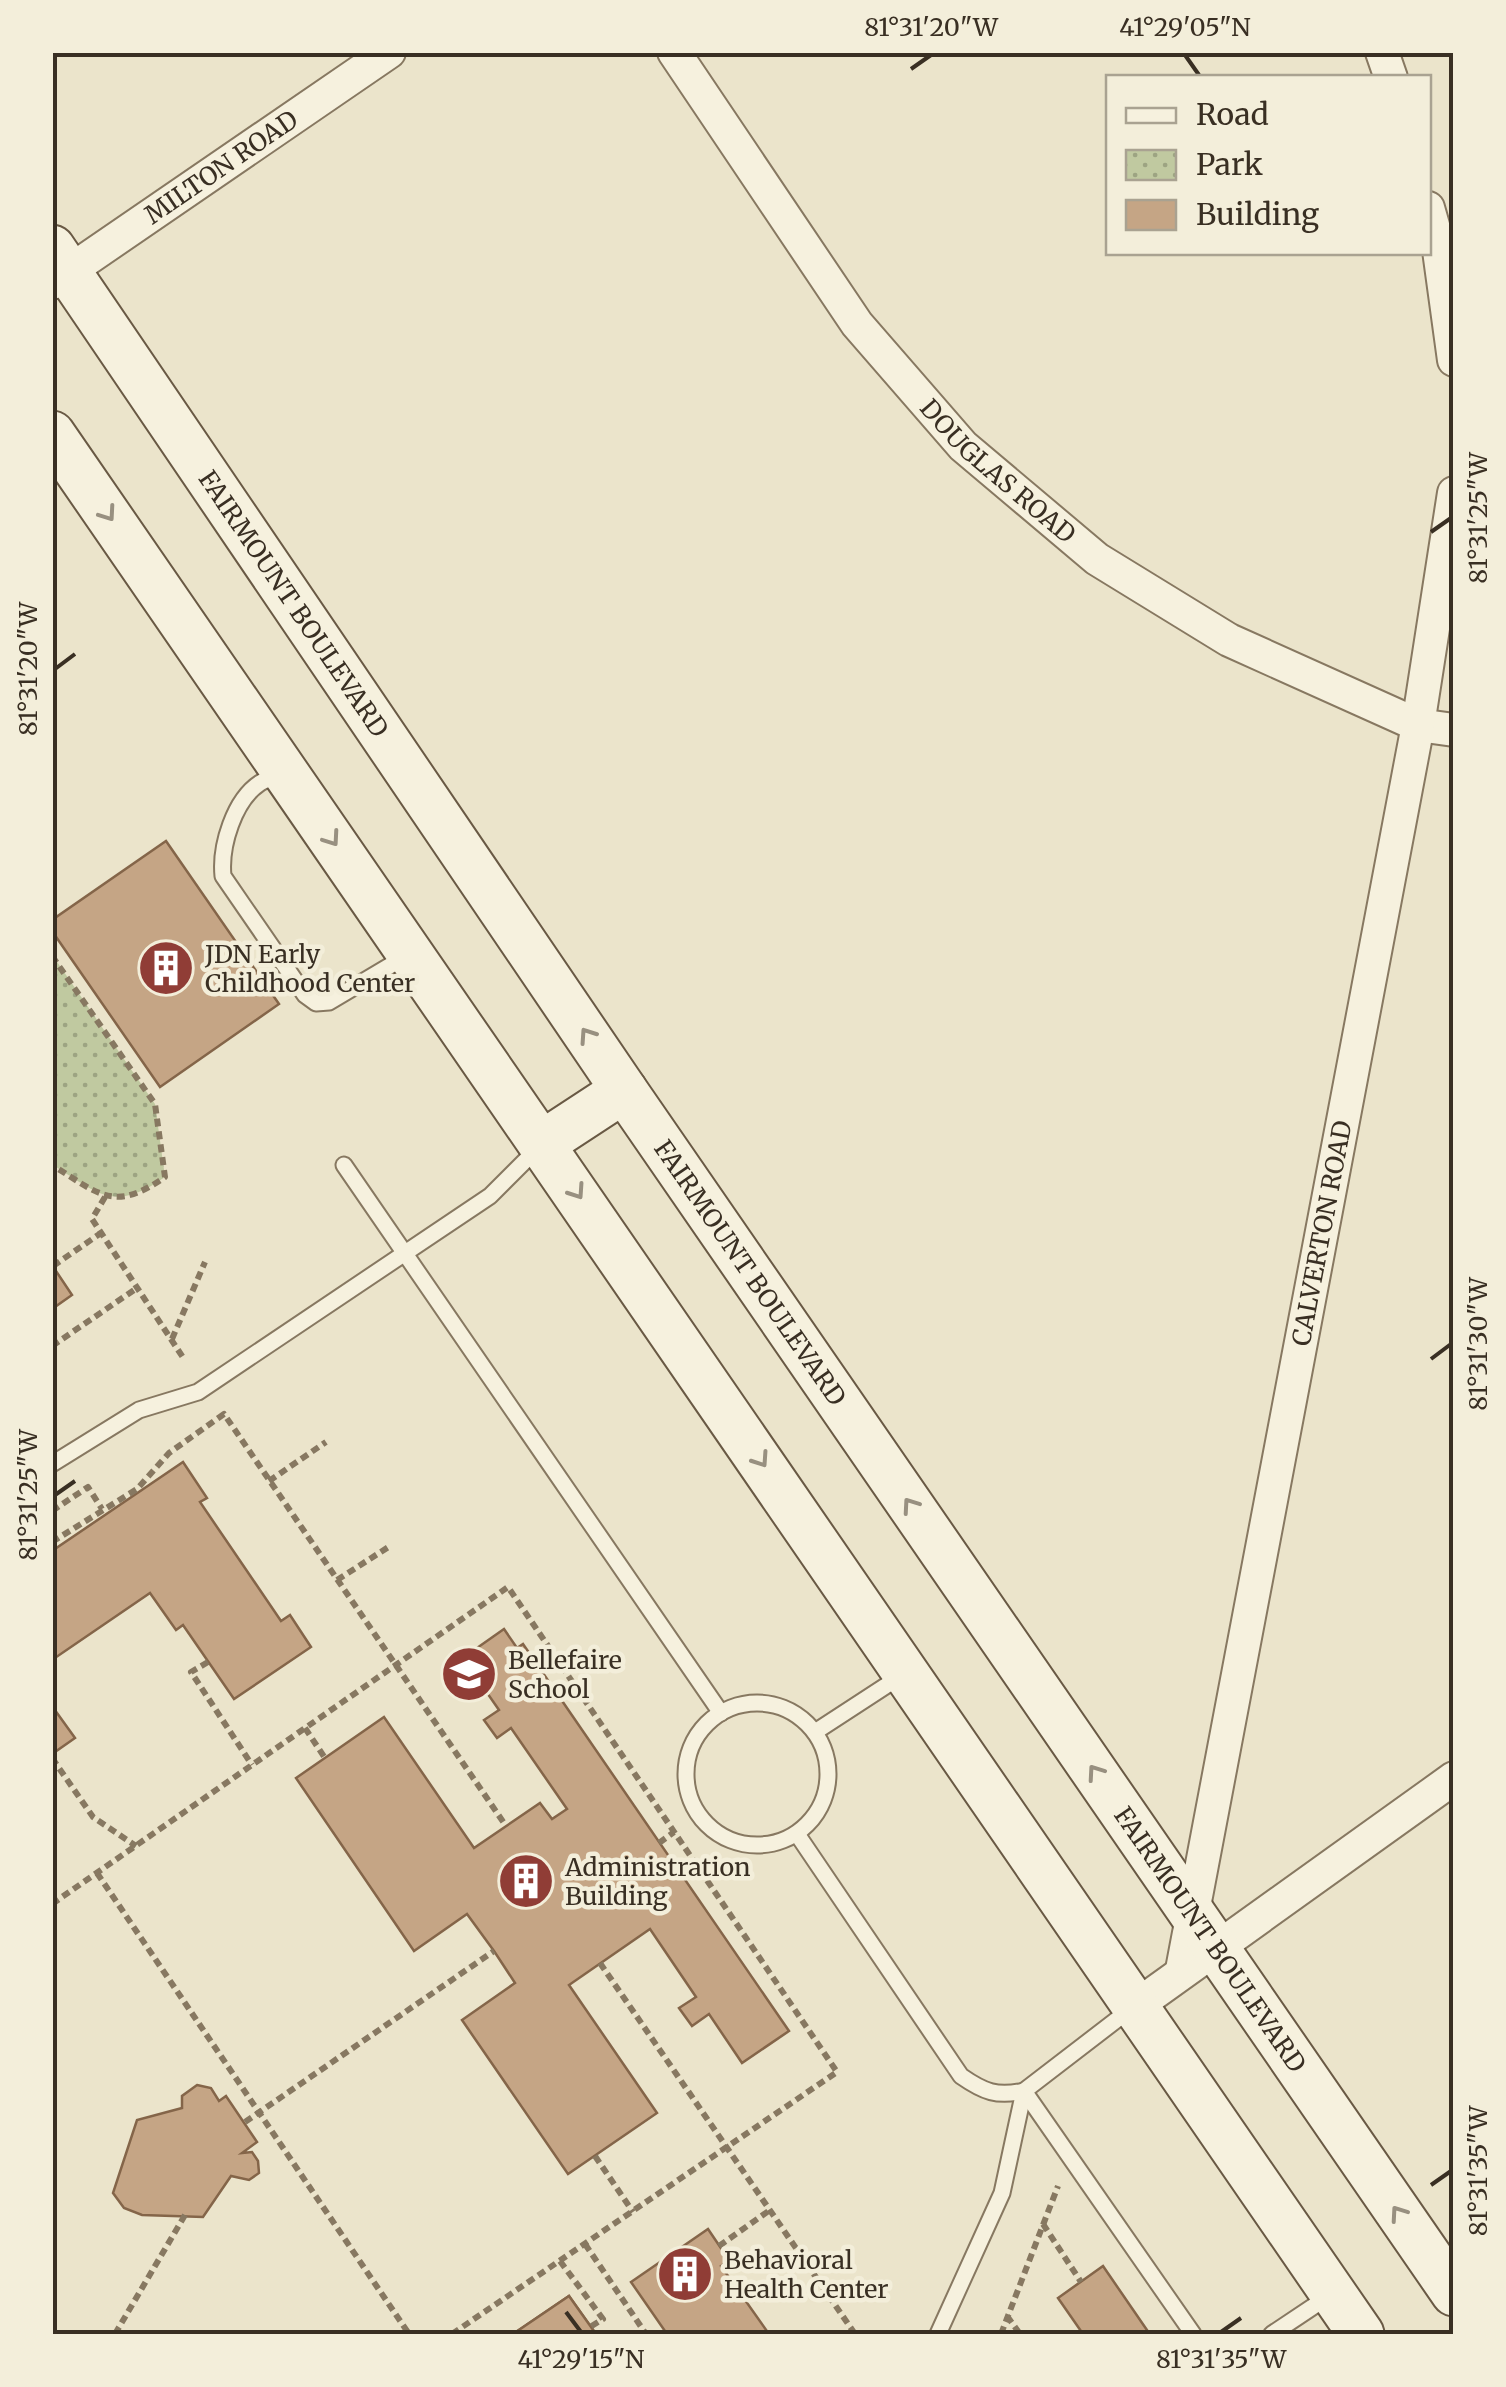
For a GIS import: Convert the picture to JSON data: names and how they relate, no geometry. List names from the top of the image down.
{
  "streets": {
    "main road": ["FAIRMOUNT BOULEVARD"],
    "street": ["MILTON ROAD", "DOUGLAS ROAD", "CALVERTON ROAD"]
  },
  "crossings": [
    ["MILTON ROAD", "FAIRMOUNT BOULEVARD"],
    ["DOUGLAS ROAD", "CALVERTON ROAD"],
    ["FAIRMOUNT BOULEVARD", "CALVERTON ROAD"]
  ],
  "places": {
    "building": ["JDN Early Childhood Center", "Administration Building", "Behavioral Health Center"],
    "school or university": ["Bellefaire School"]
  },
  "legend": ["Road", "Park", "Building"],
  "coordinates": [
    "81°31'20\"W",
    "41°29'05\"N",
    "81°31'25\"W",
    "81°31'30\"W",
    "81°31'35\"W",
    "41°29'15\"N"
  ]
}
